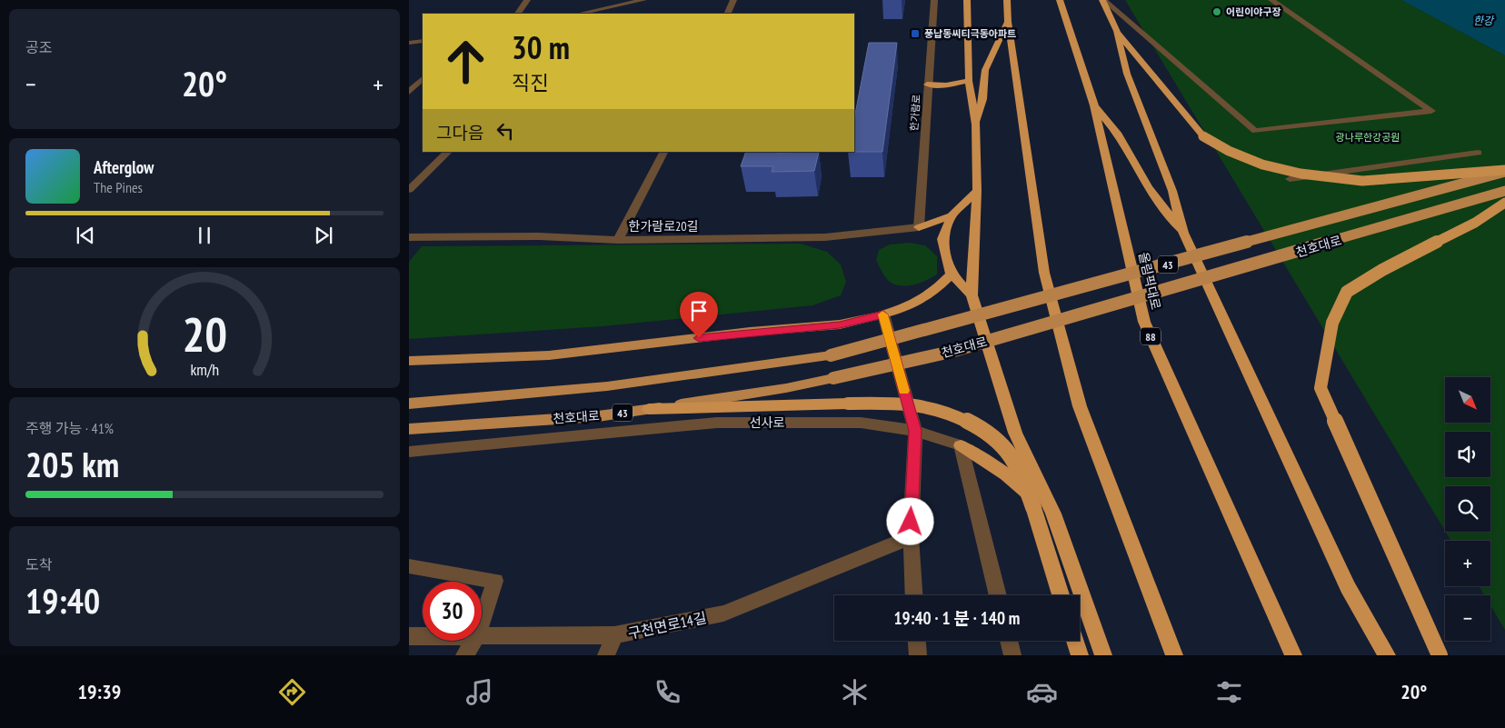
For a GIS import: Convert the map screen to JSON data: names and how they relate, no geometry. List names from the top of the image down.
{
  "streets": {
    "highway": ["올림픽대로", "88"],
    "main road": ["천호대로", "43"],
    "street": [
      "한가람로",
      "한가람로20길",
      "선사로",
      "구천면로14길"
    ]
  },
  "crossings": [
    ["한가람로", "한가람로20길"]
  ],
  "water": ["한강"],
  "parks": ["광나루한강공원"],
  "places": {
    "other": ["어린이야구장"],
    "transit": ["풍납동씨티극동아파트"]
  },
  "north": "bottom right",
  "page": {
    "tile": [
      "공조",
      ["주행 가능 · 41%", "205 km"],
      ["도착", "19:40"]
    ],
    "turn": ["30 m", "직진"],
    "heat": ["−", "20°", "+"],
    "then": "그다음",
    "song": ["Afterglow", "The Pines"],
    "map_buttons": ["+", "−"],
    "limit": "30",
    "trip": "19:40 · 1 분 · 140 m",
    "tabs": ["19:39", "20°"],
    "gauge": ["20", "km/h"]
  }
}
